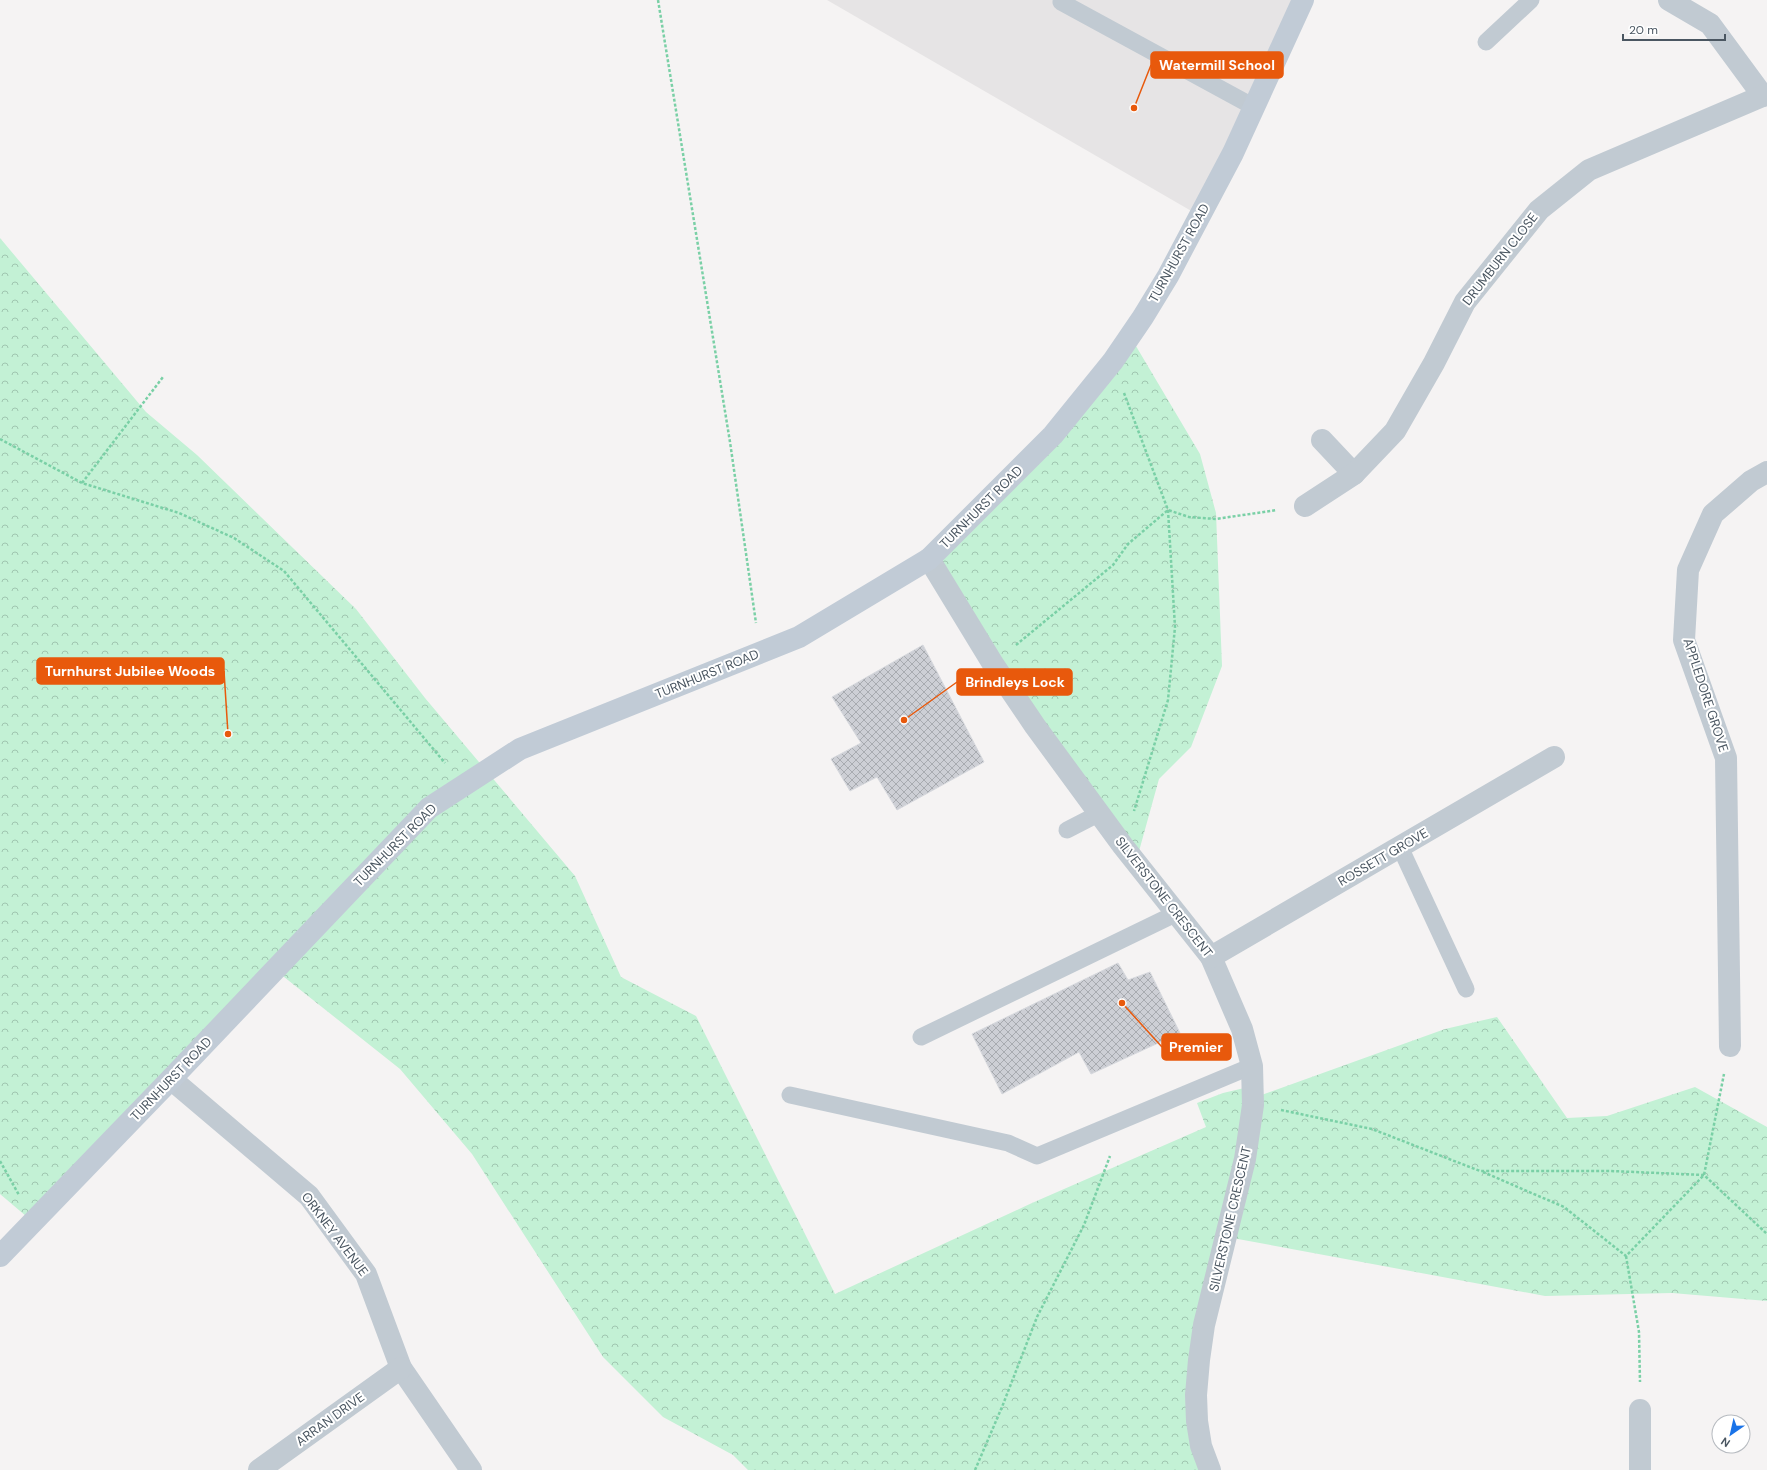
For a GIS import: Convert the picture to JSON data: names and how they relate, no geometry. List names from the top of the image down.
{
  "streets": {
    "street": [
      "TURNHURST ROAD",
      "DRUMBURN CLOSE",
      "APPLEDORE GROVE",
      "ROSSETT GROVE",
      "SILVERSTONE CRESCENT",
      "ORKNEY AVENUE",
      "ARRAN DRIVE"
    ]
  },
  "crossings": [
    ["TURNHURST ROAD", "SILVERSTONE CRESCENT"],
    ["TURNHURST ROAD", "ORKNEY AVENUE"],
    ["ROSSETT GROVE", "SILVERSTONE CRESCENT"],
    ["ORKNEY AVENUE", "ARRAN DRIVE"]
  ],
  "places": [
    "Watermill School",
    "Brindleys Lock",
    "Turnhurst Jubilee Woods",
    "Premier"
  ],
  "scale_bar": "20 m",
  "north": "bottom left"
}
